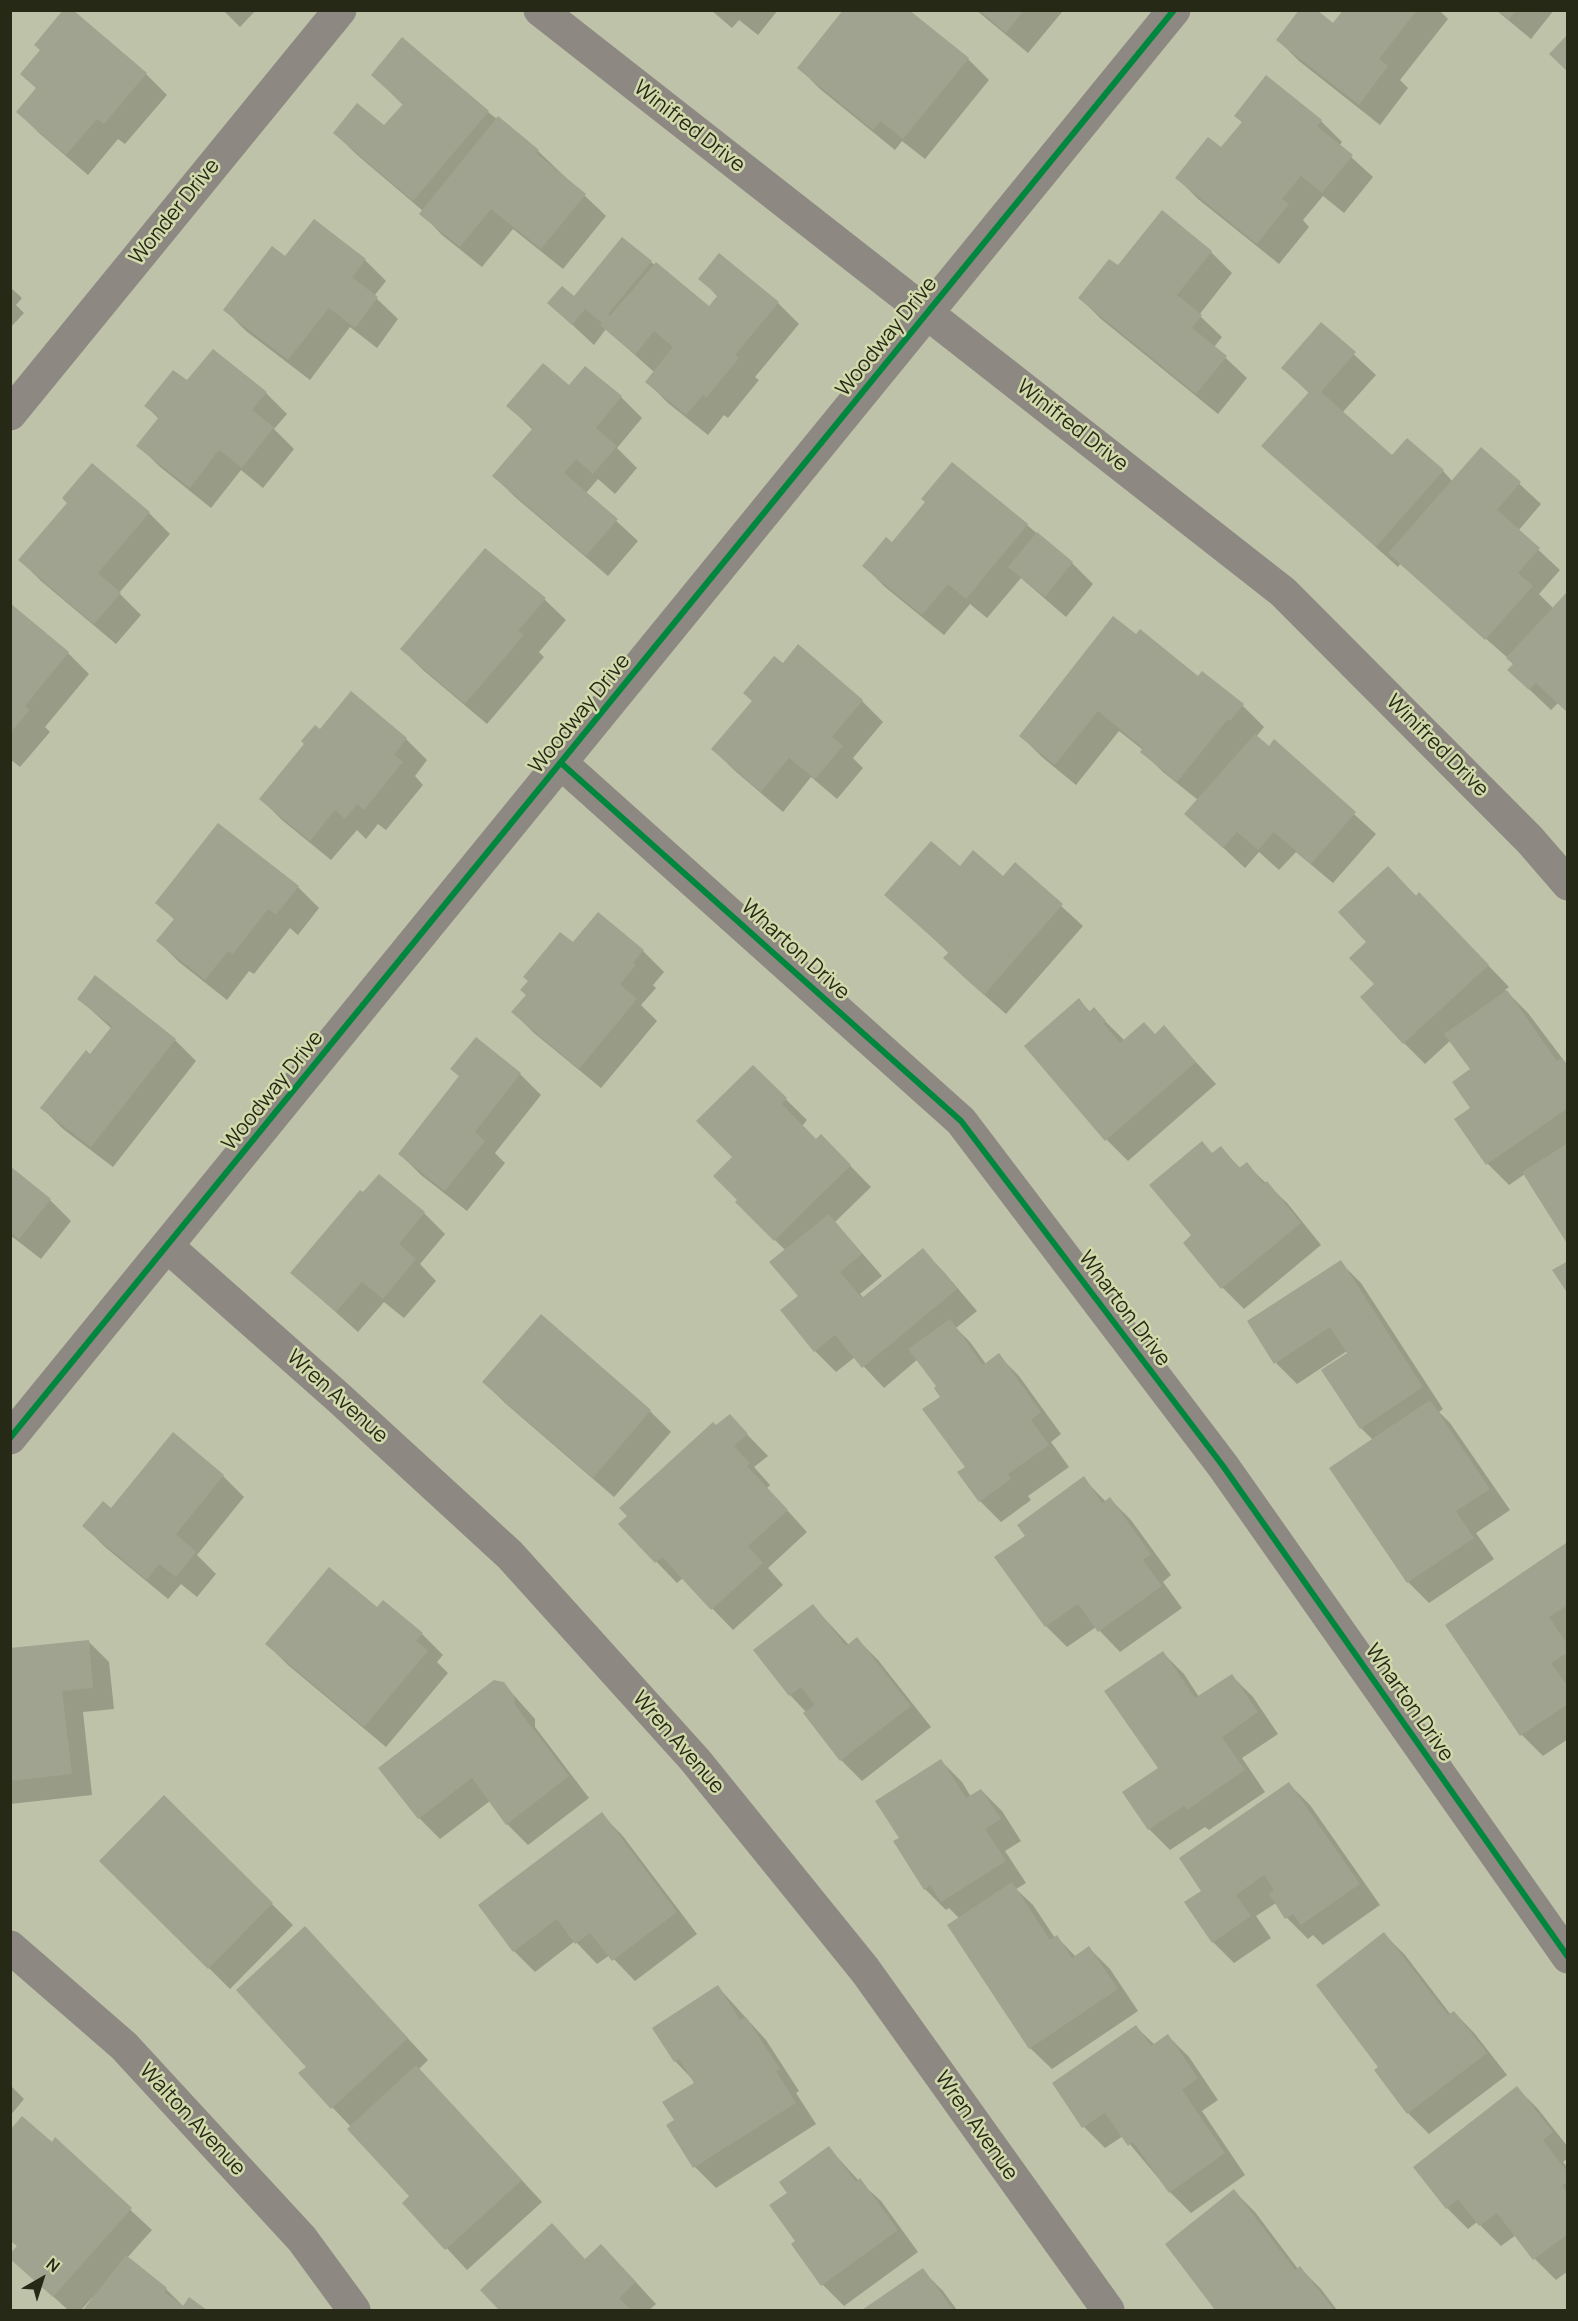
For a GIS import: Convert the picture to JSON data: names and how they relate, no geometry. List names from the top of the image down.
{
  "streets": {
    "street": [
      "Winifred Drive",
      "Wonder Drive",
      "Woodway Drive",
      "Wharton Drive",
      "Wren Avenue",
      "Walton Avenue"
    ]
  },
  "crossings": [
    ["Winifred Drive", "Woodway Drive"],
    ["Woodway Drive", "Wharton Drive"],
    ["Woodway Drive", "Wren Avenue"]
  ],
  "north": "top right"
}
